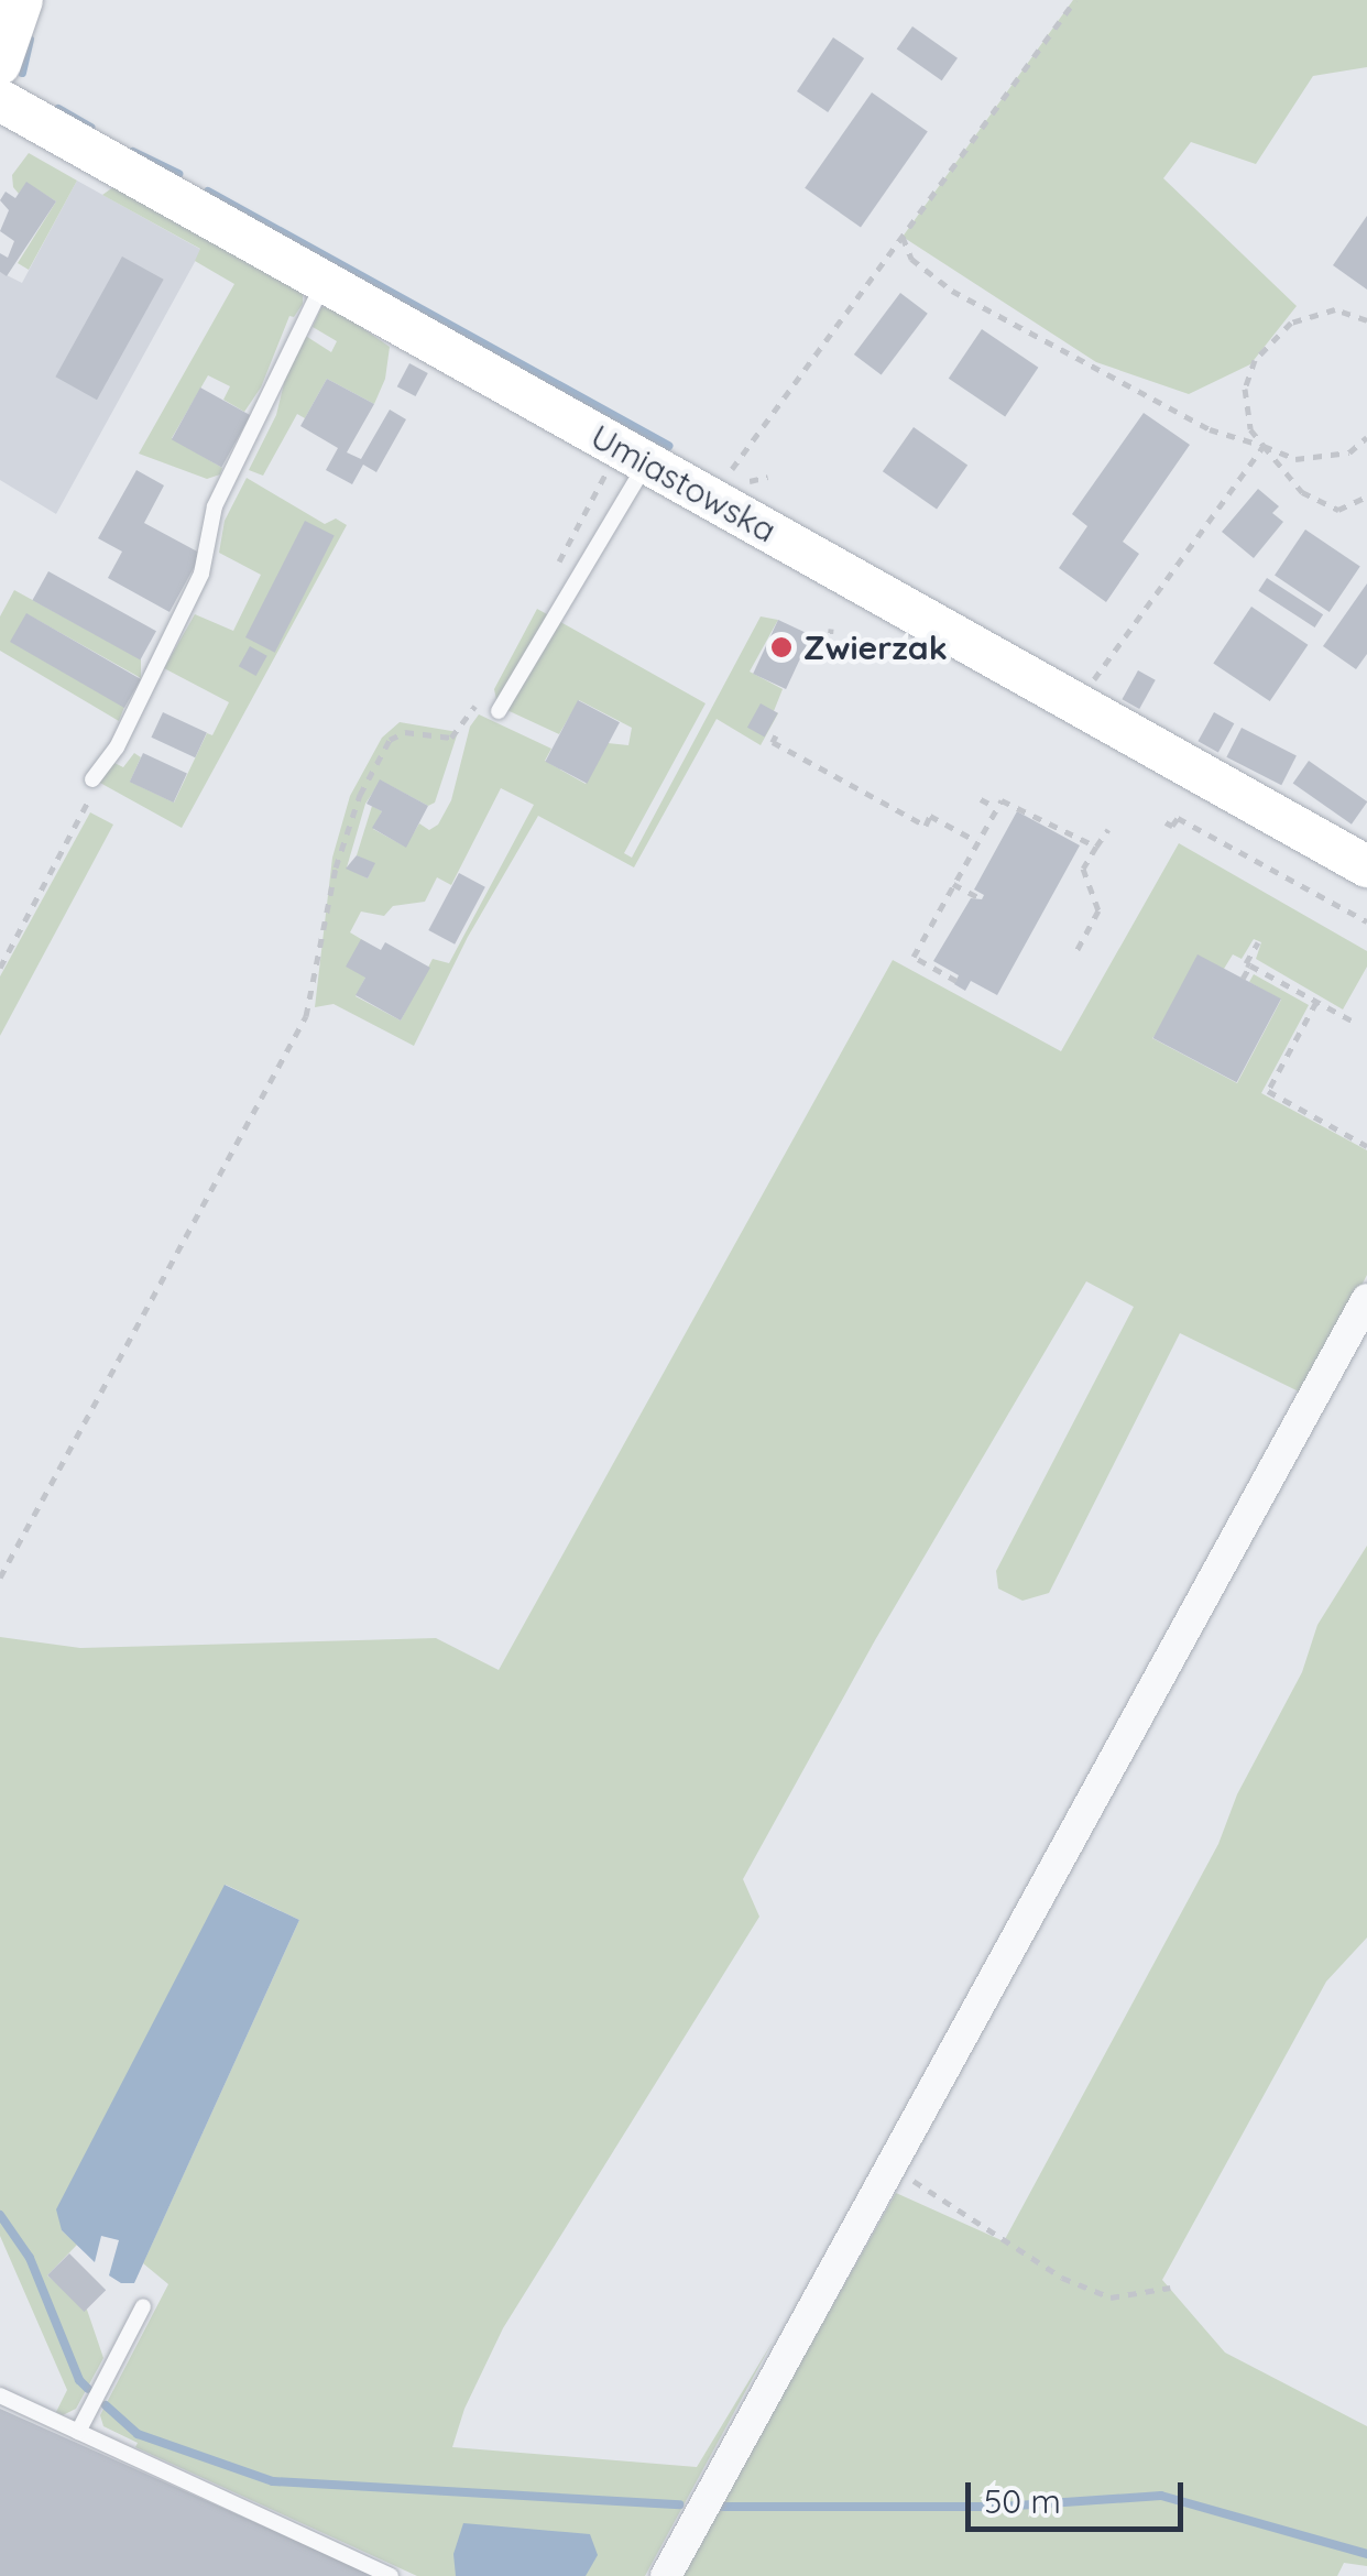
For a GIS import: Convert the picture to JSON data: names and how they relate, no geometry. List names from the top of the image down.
{
  "streets": {
    "main road": ["Umiastowska"]
  },
  "places": ["Zwierzak"],
  "scale_bar": "50 m"
}
